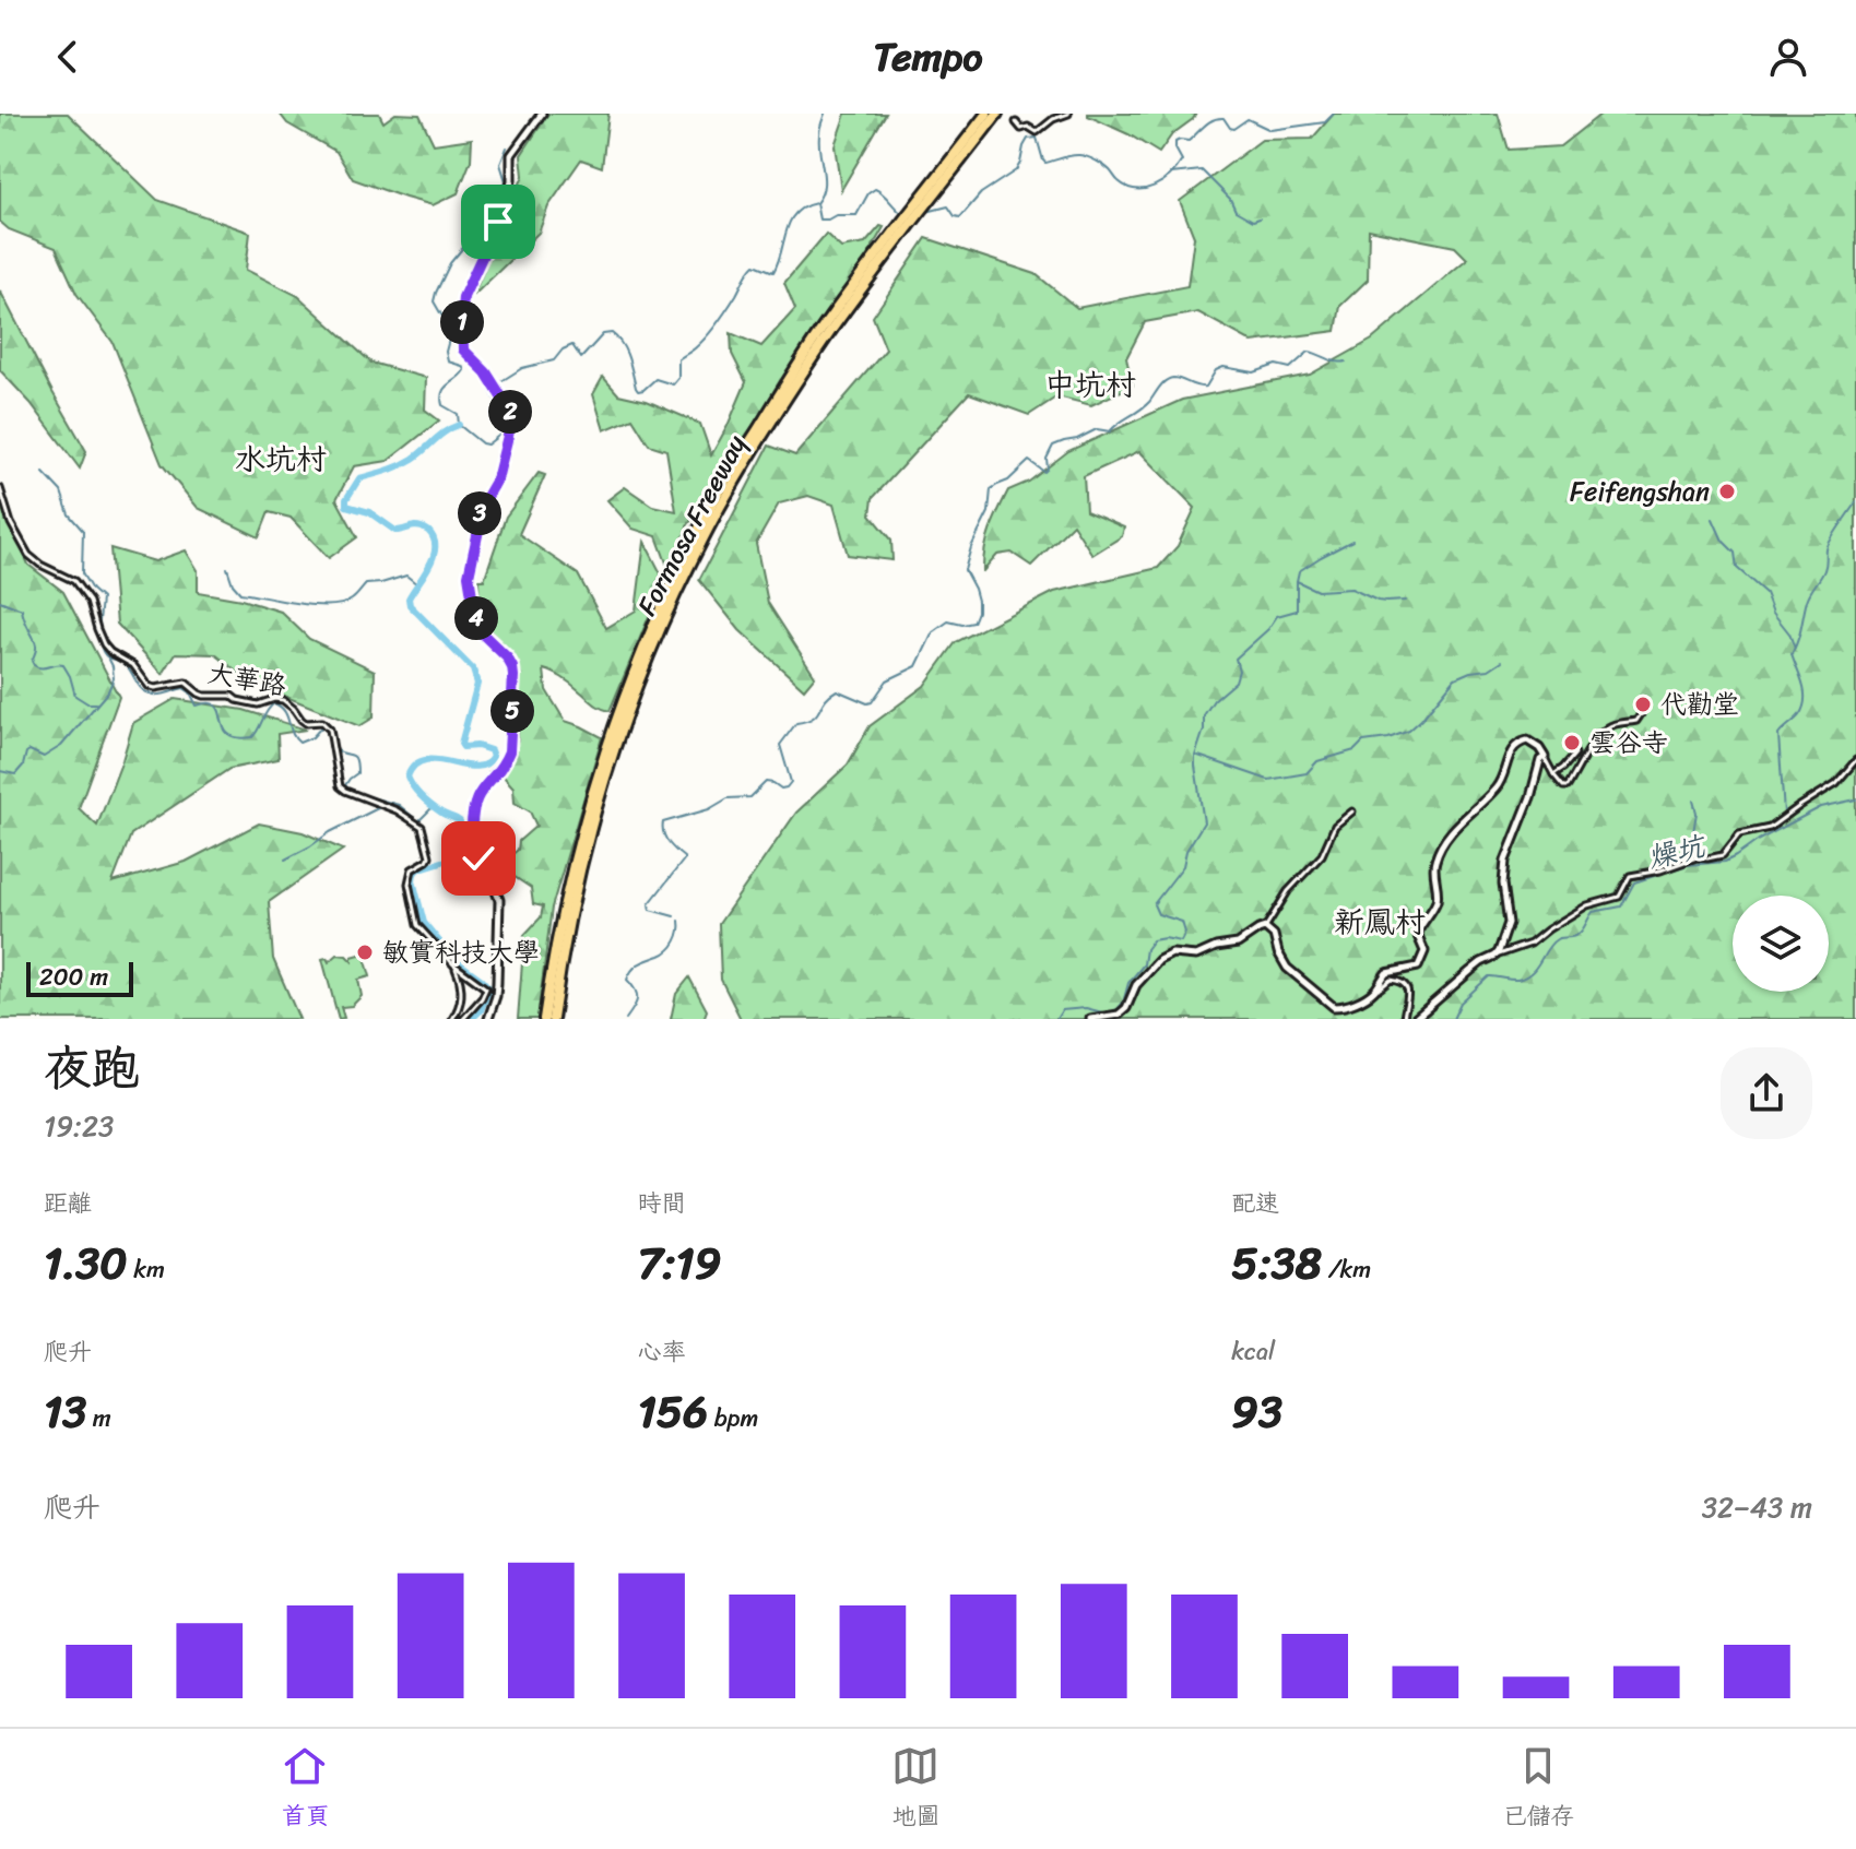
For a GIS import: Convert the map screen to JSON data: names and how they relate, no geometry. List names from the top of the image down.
{
  "streets": {
    "highway": ["Formosa Freeway"],
    "street": ["大華路"]
  },
  "districts": ["中坑村", "水坑村", "新鳳村"],
  "water": ["燥坑"],
  "places": [
    "Feifengshan",
    "代勸堂",
    "雲谷寺",
    "敏實科技大學"
  ],
  "scale_bar": "200 m",
  "page": {
    "header": "Tempo",
    "pins": [
      "1",
      "2",
      "3",
      "4",
      "5"
    ],
    "scale": "200 m",
    "heading": ["夜跑", "19:23"],
    "stats": [
      ["距離", "1.30 km"],
      ["時間", "7:19"],
      ["配速", "5:38 /km"],
      ["爬升", "13 m"],
      ["心率", "156 bpm"],
      ["kcal", "93"]
    ],
    "chart": ["爬升", "32–43 m"],
    "tabs": ["首頁", "地圖", "已儲存"]
  }
}
